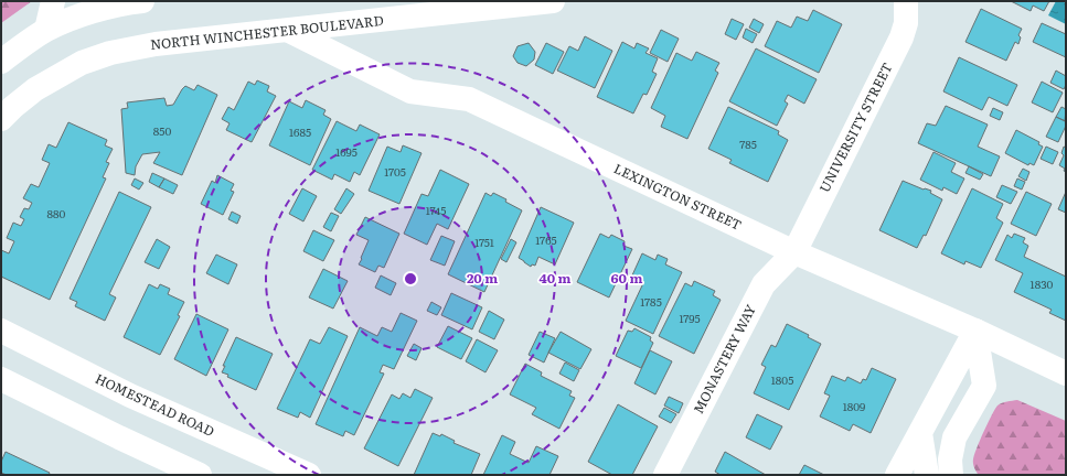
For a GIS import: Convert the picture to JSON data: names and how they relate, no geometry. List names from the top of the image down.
{
  "streets": {
    "main road": [
      "NORTH WINCHESTER BOULEVARD",
      "UNIVERSITY STREET",
      "LEXINGTON STREET",
      "MONASTERY WAY",
      "HOMESTEAD ROAD"
    ]
  },
  "crossings": [
    ["NORTH WINCHESTER BOULEVARD", "LEXINGTON STREET"],
    ["UNIVERSITY STREET", "LEXINGTON STREET"],
    ["UNIVERSITY STREET", "MONASTERY WAY"],
    ["LEXINGTON STREET", "MONASTERY WAY"]
  ],
  "house_numbers": [
    "850",
    "1685",
    "785",
    "1695",
    "1705",
    "1745",
    "880",
    "1765",
    "1751",
    "1830",
    "1785",
    "1795",
    "1805",
    "1809"
  ],
  "rings": ["20 m", "40 m", "60 m"]
}
